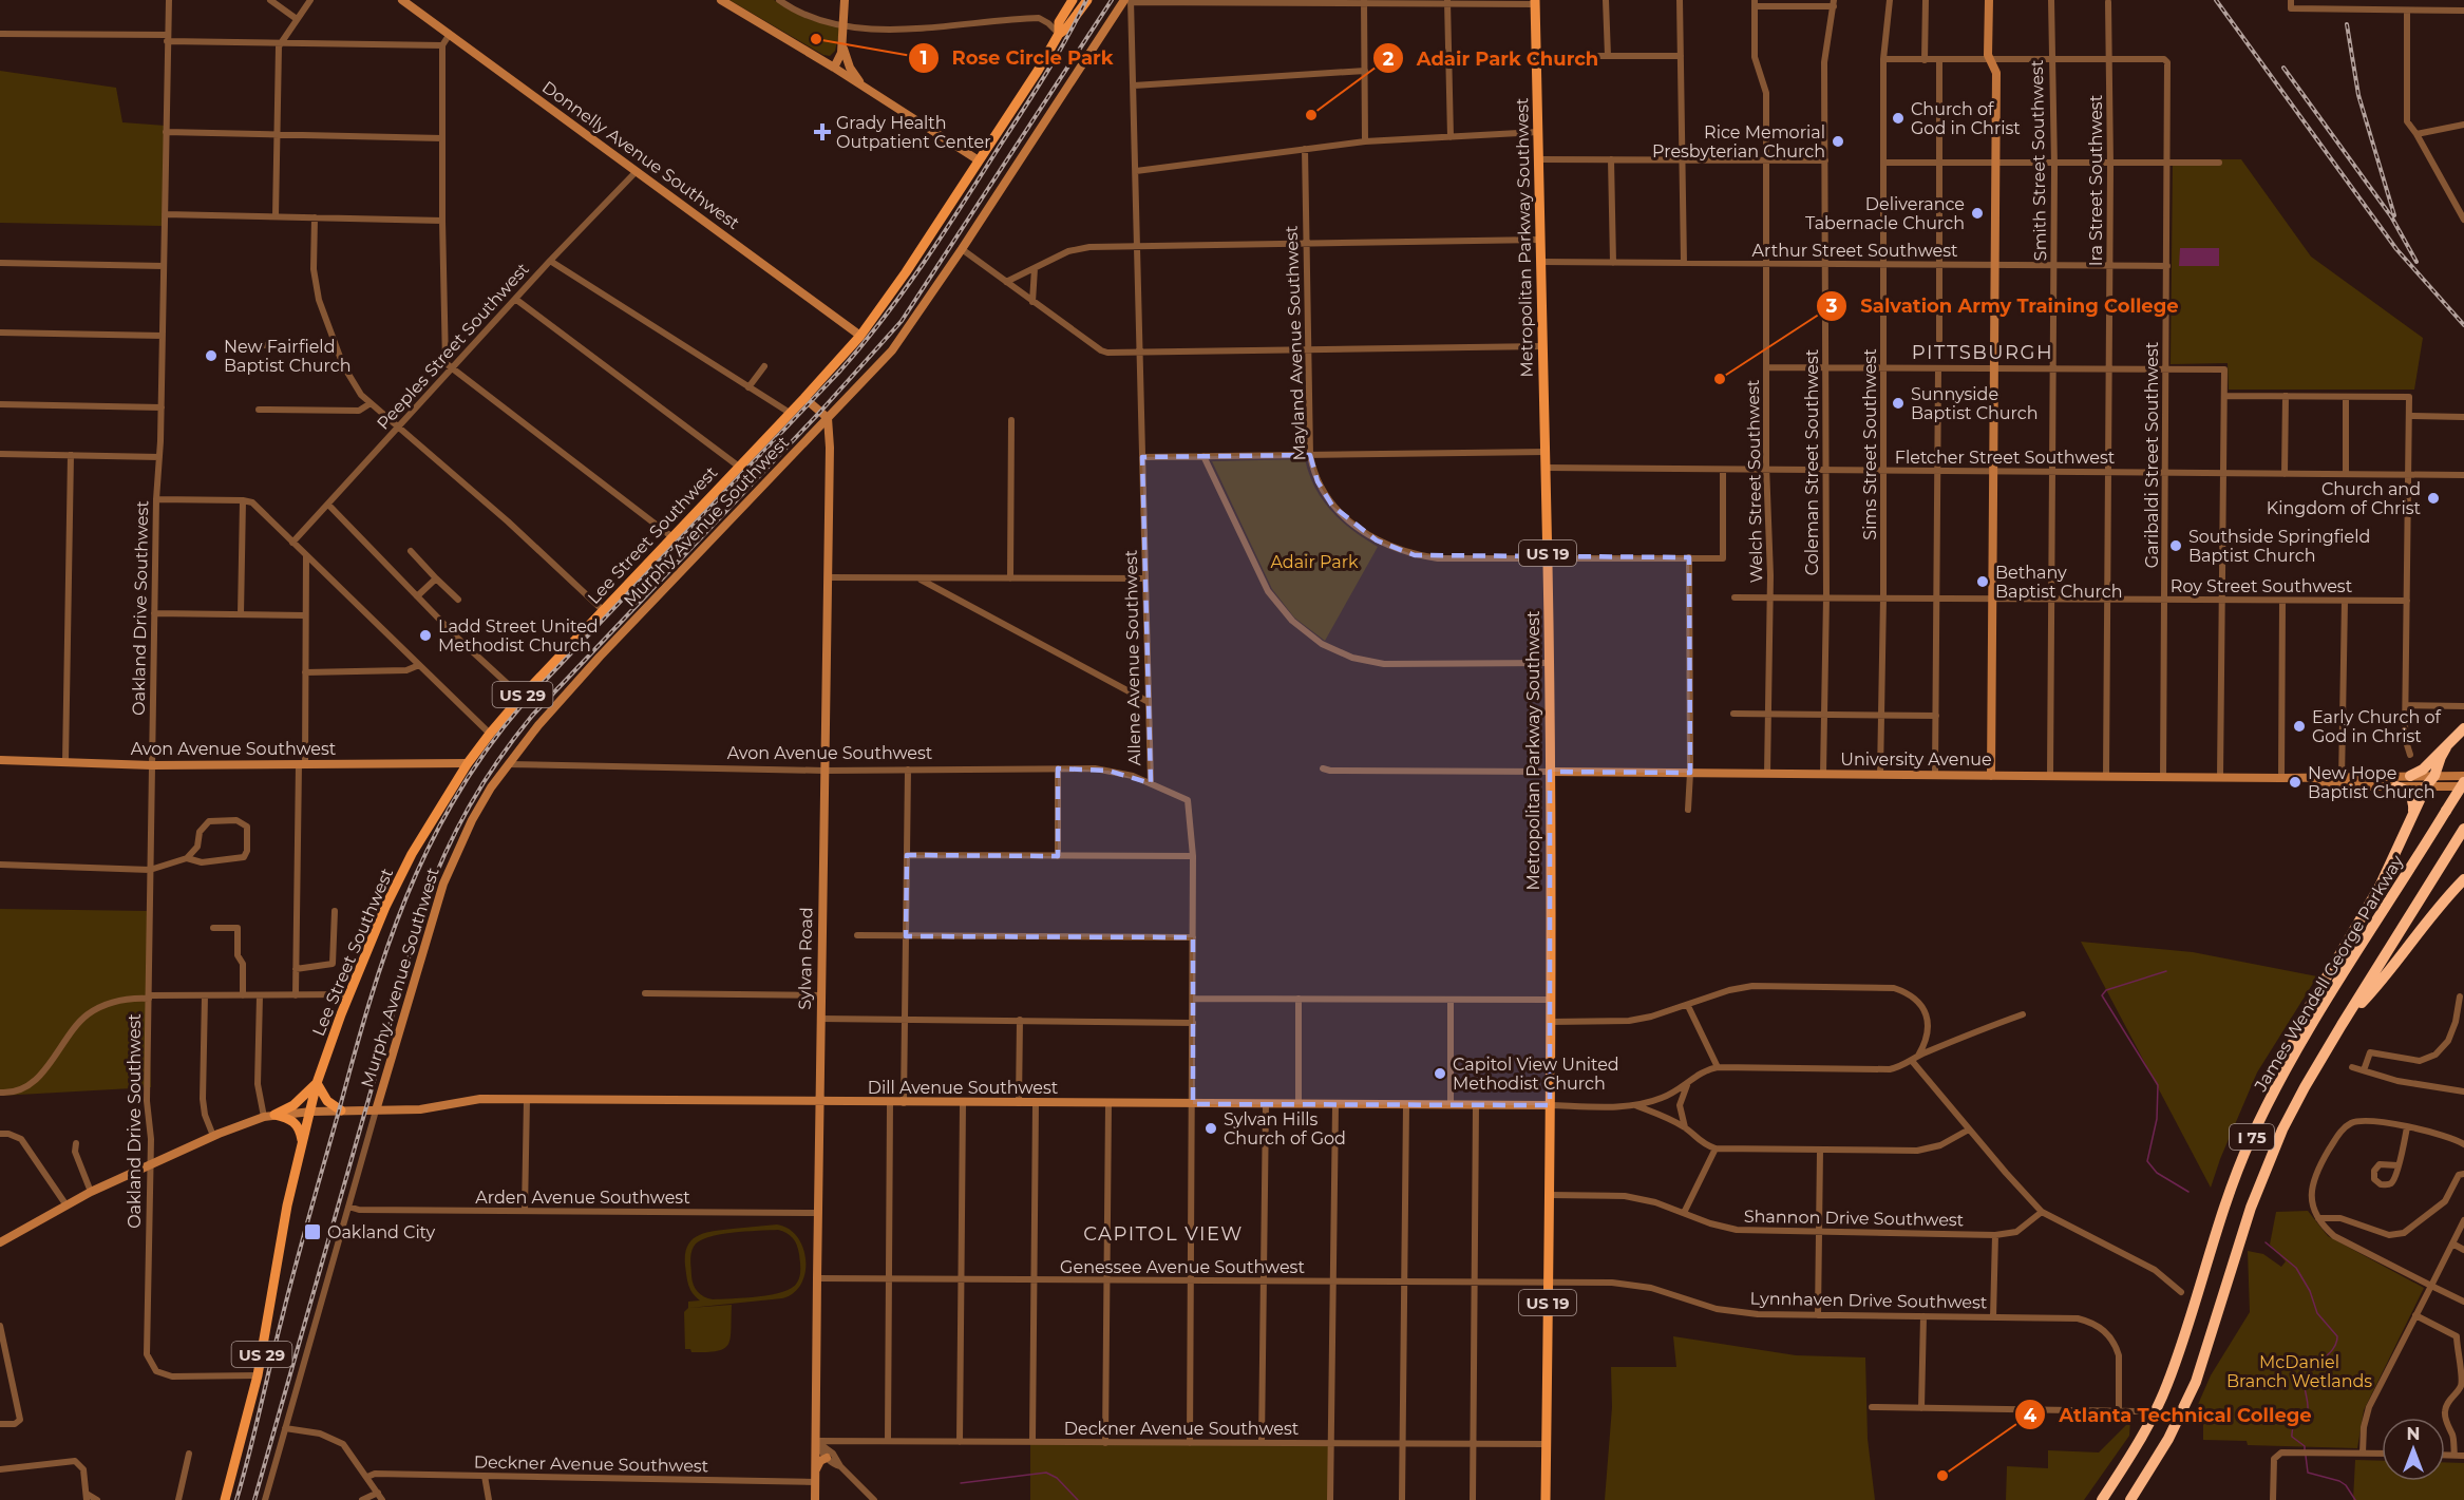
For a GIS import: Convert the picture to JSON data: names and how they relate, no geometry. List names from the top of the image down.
{
  "streets": {
    "highway": ["James Wendell George Parkway", "I 75"],
    "main road": [
      "Donnelly Avenue Southwest",
      "Metropolitan Parkway Southwest",
      "Murphy Avenue Southwest",
      "Lee Street Southwest",
      "US 19",
      "US 29",
      "Avon Avenue Southwest",
      "University Avenue",
      "Sylvan Road",
      "Dill Avenue Southwest"
    ],
    "street": [
      "Smith Street Southwest",
      "Ira Street Southwest",
      "Arthur Street Southwest",
      "Mayland Avenue Southwest",
      "Peeples Street Southwest",
      "Sims Street Southwest",
      "Garibaldi Street Southwest",
      "Fletcher Street Southwest",
      "Coleman Street Southwest",
      "Welch Street Southwest",
      "Roy Street Southwest",
      "Oakland Drive Southwest",
      "Allene Avenue Southwest",
      "Arden Avenue Southwest",
      "Shannon Drive Southwest",
      "Genessee Avenue Southwest",
      "Lynnhaven Drive Southwest",
      "Deckner Avenue Southwest"
    ]
  },
  "crossings": [
    ["Donnelly Avenue Southwest", "Peeples Street Southwest"],
    ["Donnelly Avenue Southwest", "Lee Street Southwest"],
    ["Smith Street Southwest", "Arthur Street Southwest"],
    ["Smith Street Southwest", "Fletcher Street Southwest"],
    ["Smith Street Southwest", "Roy Street Southwest"],
    ["Smith Street Southwest", "University Avenue"],
    ["Ira Street Southwest", "Arthur Street Southwest"],
    ["Ira Street Southwest", "Garibaldi Street Southwest"],
    ["Ira Street Southwest", "Fletcher Street Southwest"],
    ["Ira Street Southwest", "Roy Street Southwest"],
    ["Ira Street Southwest", "University Avenue"],
    ["Metropolitan Parkway Southwest", "Arthur Street Southwest"],
    ["Metropolitan Parkway Southwest", "Mayland Avenue Southwest"],
    ["Metropolitan Parkway Southwest", "Fletcher Street Southwest"],
    ["Metropolitan Parkway Southwest", "University Avenue"],
    ["Metropolitan Parkway Southwest", "Dill Avenue Southwest"],
    ["Metropolitan Parkway Southwest", "Shannon Drive Southwest"],
    ["Metropolitan Parkway Southwest", "Genessee Avenue Southwest"],
    ["Metropolitan Parkway Southwest", "Lynnhaven Drive Southwest"],
    ["Metropolitan Parkway Southwest", "Deckner Avenue Southwest"],
    ["Arthur Street Southwest", "Sims Street Southwest"],
    ["Arthur Street Southwest", "Garibaldi Street Southwest"],
    ["Arthur Street Southwest", "Coleman Street Southwest"],
    ["Arthur Street Southwest", "Welch Street Southwest"],
    ["Mayland Avenue Southwest", "Fletcher Street Southwest"],
    ["Sims Street Southwest", "Fletcher Street Southwest"],
    ["Sims Street Southwest", "Roy Street Southwest"],
    ["Sims Street Southwest", "University Avenue"],
    ["Garibaldi Street Southwest", "Fletcher Street Southwest"],
    ["Garibaldi Street Southwest", "Roy Street Southwest"],
    ["Garibaldi Street Southwest", "University Avenue"],
    ["Fletcher Street Southwest", "Coleman Street Southwest"],
    ["Fletcher Street Southwest", "Welch Street Southwest"],
    ["Coleman Street Southwest", "Roy Street Southwest"],
    ["Coleman Street Southwest", "University Avenue"],
    ["Welch Street Southwest", "Roy Street Southwest"],
    ["Welch Street Southwest", "University Avenue"],
    ["Murphy Avenue Southwest", "Allene Avenue Southwest"],
    ["Murphy Avenue Southwest", "Avon Avenue Southwest"],
    ["Murphy Avenue Southwest", "Sylvan Road"],
    ["Murphy Avenue Southwest", "Dill Avenue Southwest"],
    ["Murphy Avenue Southwest", "Arden Avenue Southwest"],
    ["Lee Street Southwest", "Oakland Drive Southwest"],
    ["Lee Street Southwest", "US 29"],
    ["Lee Street Southwest", "Avon Avenue Southwest"],
    ["Lee Street Southwest", "Dill Avenue Southwest"],
    ["Oakland Drive Southwest", "Avon Avenue Southwest"],
    ["Oakland Drive Southwest", "Dill Avenue Southwest"],
    ["Allene Avenue Southwest", "Avon Avenue Southwest"],
    ["Allene Avenue Southwest", "Dill Avenue Southwest"],
    ["Allene Avenue Southwest", "Genessee Avenue Southwest"],
    ["Allene Avenue Southwest", "Deckner Avenue Southwest"],
    ["Avon Avenue Southwest", "Sylvan Road"],
    ["University Avenue", "James Wendell George Parkway"],
    ["Sylvan Road", "Dill Avenue Southwest"],
    ["Sylvan Road", "Arden Avenue Southwest"],
    ["Sylvan Road", "Genessee Avenue Southwest"],
    ["Sylvan Road", "Deckner Avenue Southwest"],
    ["Genessee Avenue Southwest", "Lynnhaven Drive Southwest"]
  ],
  "districts": ["PITTSBURGH", "CAPITOL VIEW"],
  "parks": ["Adair Park", "McDaniel Branch Wetlands"],
  "places": {
    "other": [
      "Rose Circle Park",
      "Adair Park Church",
      "Church of God in Christ",
      "Rice Memorial Presbyterian Church",
      "Deliverance Tabernacle Church",
      "New Fairfield Baptist Church",
      "Salvation Army Training College",
      "Sunnyside Baptist Church",
      "Church and Kingdom of Christ",
      "Southside Springfield Baptist Church",
      "Bethany Baptist Church",
      "Ladd Street United Methodist Church",
      "Early Church of God in Christ",
      "New Hope Baptist Church",
      "Capitol View United Methodist Church",
      "Sylvan Hills Church of God",
      "Atlanta Technical College"
    ],
    "health": ["Grady Health Outpatient Center"],
    "transit": ["Oakland City"]
  },
  "north": "top"
}
